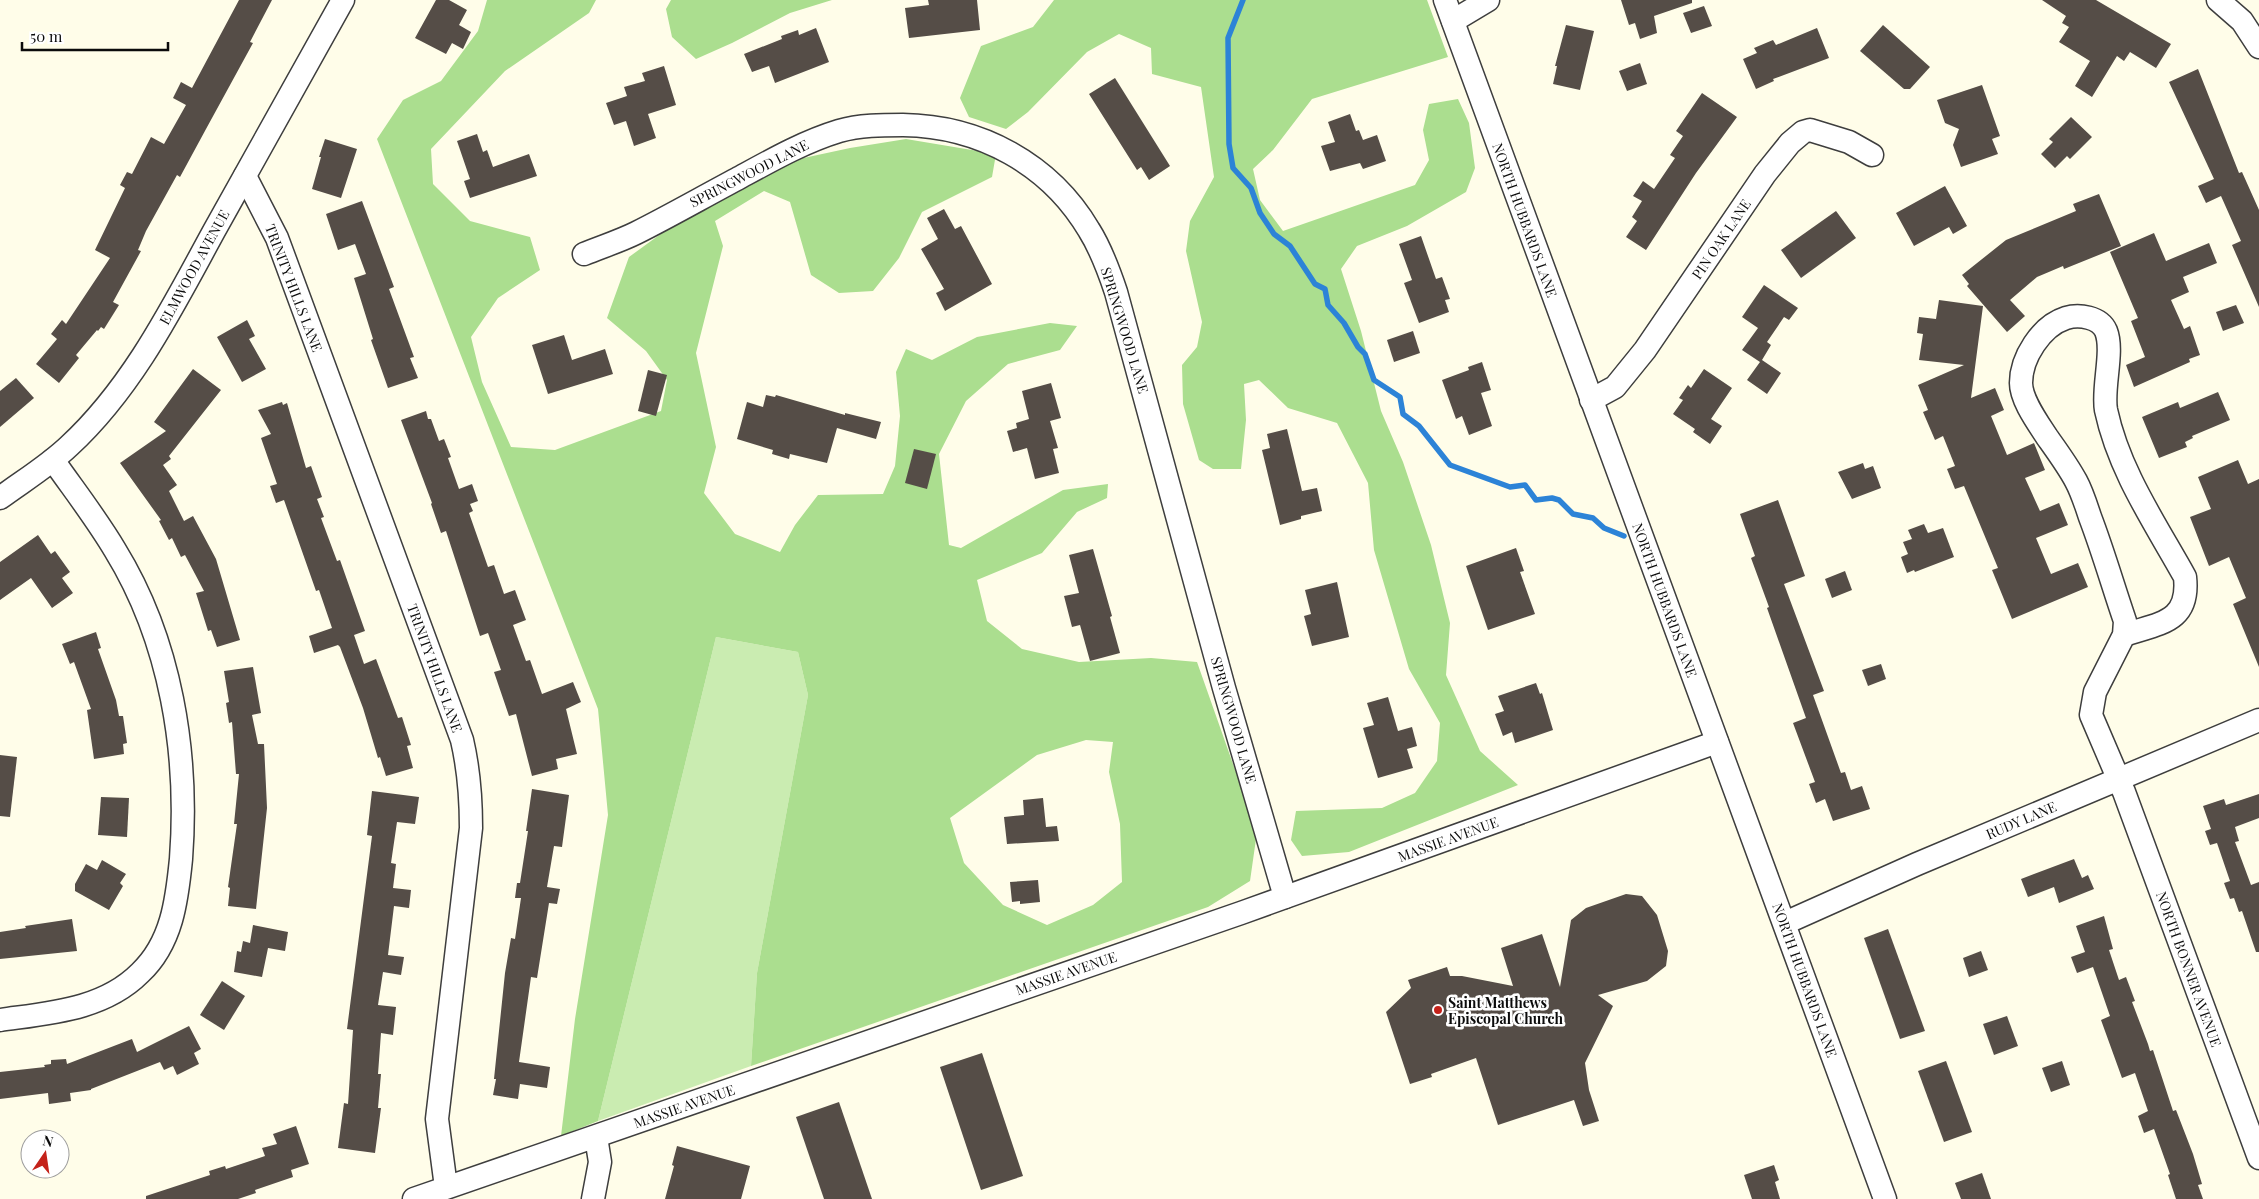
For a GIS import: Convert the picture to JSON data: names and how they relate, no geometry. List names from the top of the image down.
{
  "streets": {
    "street": [
      "SPRINGWOOD LANE",
      "NORTH HUBBARDS LANE",
      "PIN OAK LANE",
      "ELMWOOD AVENUE",
      "TRINITY HILLS LANE",
      "RUDY LANE",
      "MASSIE AVENUE",
      "NORTH BONNER AVENUE"
    ]
  },
  "crossings": [
    ["SPRINGWOOD LANE", "MASSIE AVENUE"],
    ["NORTH HUBBARDS LANE", "PIN OAK LANE"],
    ["NORTH HUBBARDS LANE", "RUDY LANE"],
    ["NORTH HUBBARDS LANE", "MASSIE AVENUE"],
    ["ELMWOOD AVENUE", "TRINITY HILLS LANE"],
    ["TRINITY HILLS LANE", "MASSIE AVENUE"],
    ["RUDY LANE", "NORTH BONNER AVENUE"]
  ],
  "places": ["Saint Matthews Episcopal Church"],
  "scale_bar": "50 m",
  "north": "top"
}
